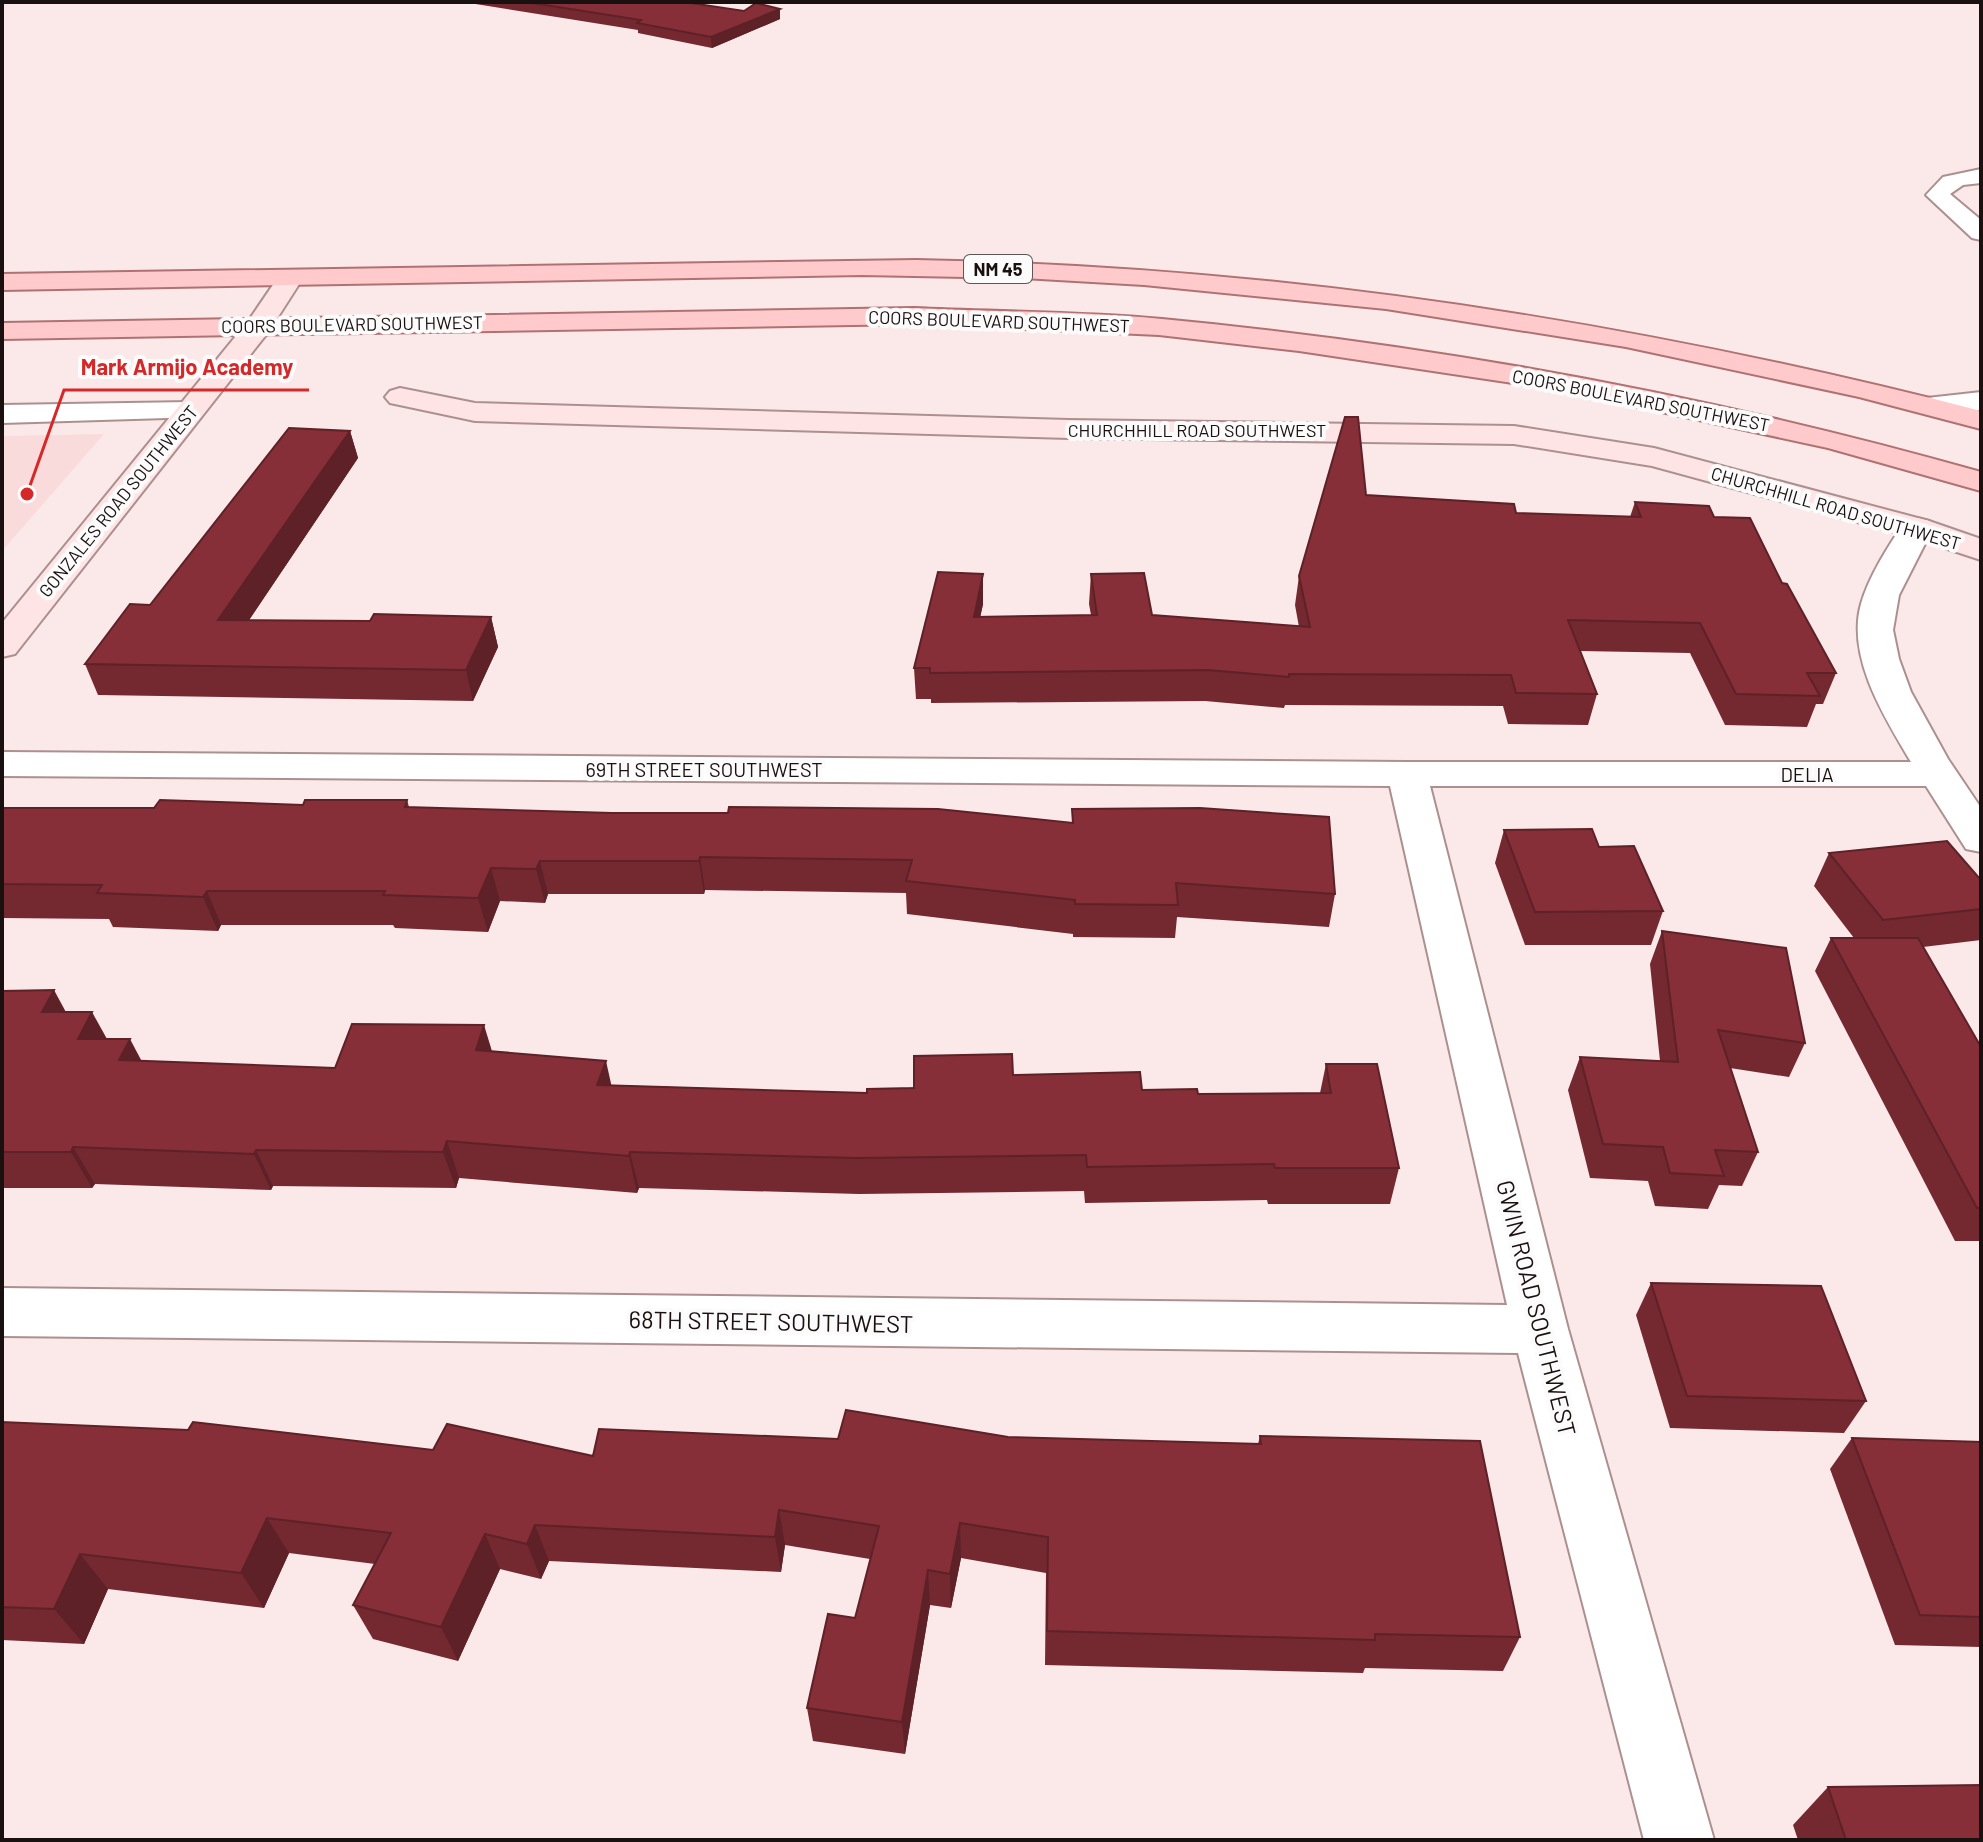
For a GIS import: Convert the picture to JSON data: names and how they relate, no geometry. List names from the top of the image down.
{
  "streets": {
    "main road": ["NM 45", "COORS BOULEVARD SOUTHWEST"],
    "street": [
      "CHURCHHILL ROAD SOUTHWEST",
      "GONZALES ROAD SOUTHWEST",
      "69TH STREET SOUTHWEST",
      "DELIA",
      "GWIN ROAD SOUTHWEST",
      "68TH STREET SOUTHWEST"
    ]
  },
  "crossings": [
    ["NM 45", "GONZALES ROAD SOUTHWEST"],
    ["COORS BOULEVARD SOUTHWEST", "GONZALES ROAD SOUTHWEST"],
    ["69TH STREET SOUTHWEST", "DELIA"],
    ["69TH STREET SOUTHWEST", "GWIN ROAD SOUTHWEST"],
    ["DELIA", "GWIN ROAD SOUTHWEST"],
    ["GWIN ROAD SOUTHWEST", "68TH STREET SOUTHWEST"]
  ],
  "places": ["Mark Armijo Academy"]
}
